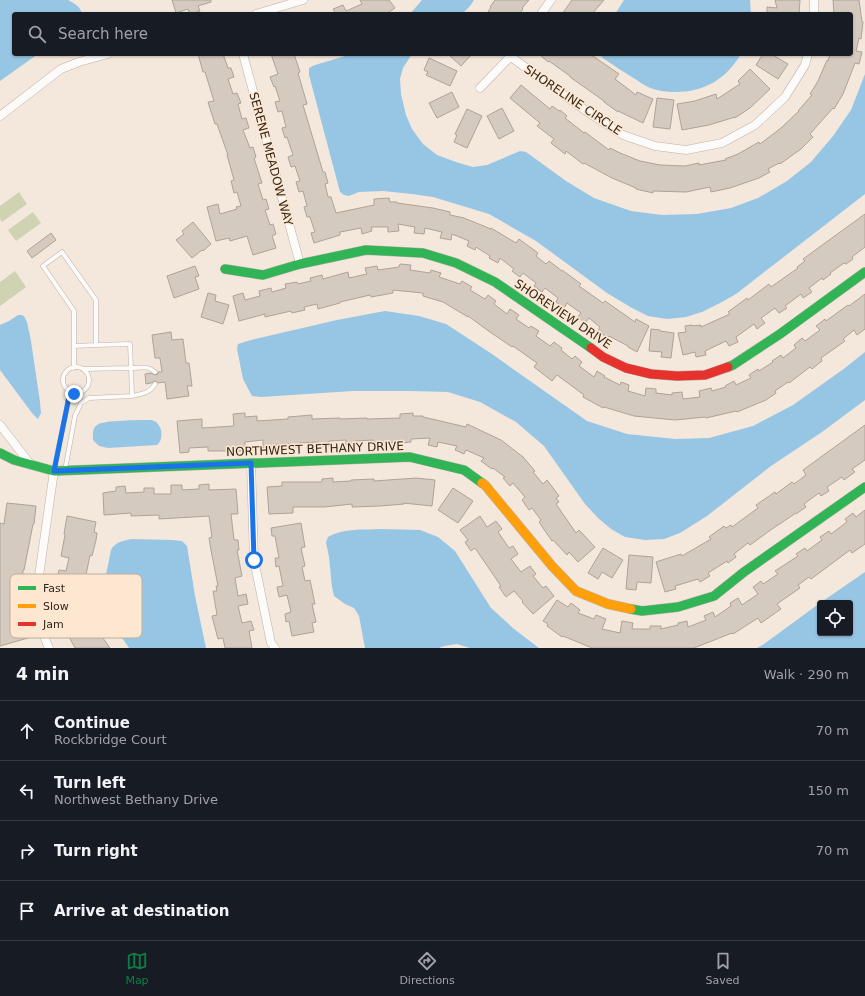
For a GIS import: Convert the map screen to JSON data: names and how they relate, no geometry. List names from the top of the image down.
{
  "streets": {
    "street": [
      "SHORELINE CIRCLE",
      "SERENE MEADOW WAY",
      "SHOREVIEW DRIVE",
      "NORTHWEST BETHANY DRIVE"
    ]
  },
  "crossings": [
    ["SERENE MEADOW WAY", "SHOREVIEW DRIVE"]
  ],
  "legend": ["Fast", "Slow", "Jam"],
  "page": {
    "search": "Search here",
    "heading": ["4 min", "Walk · 290 m"],
    "list": [
      ["Continue", "Rockbridge Court", "70 m"],
      ["Turn left", "Northwest Bethany Drive", "150 m"],
      ["Turn right", "70 m"],
      "Arrive at destination"
    ],
    "nav": ["Map", "Directions", "Saved"]
  }
}
